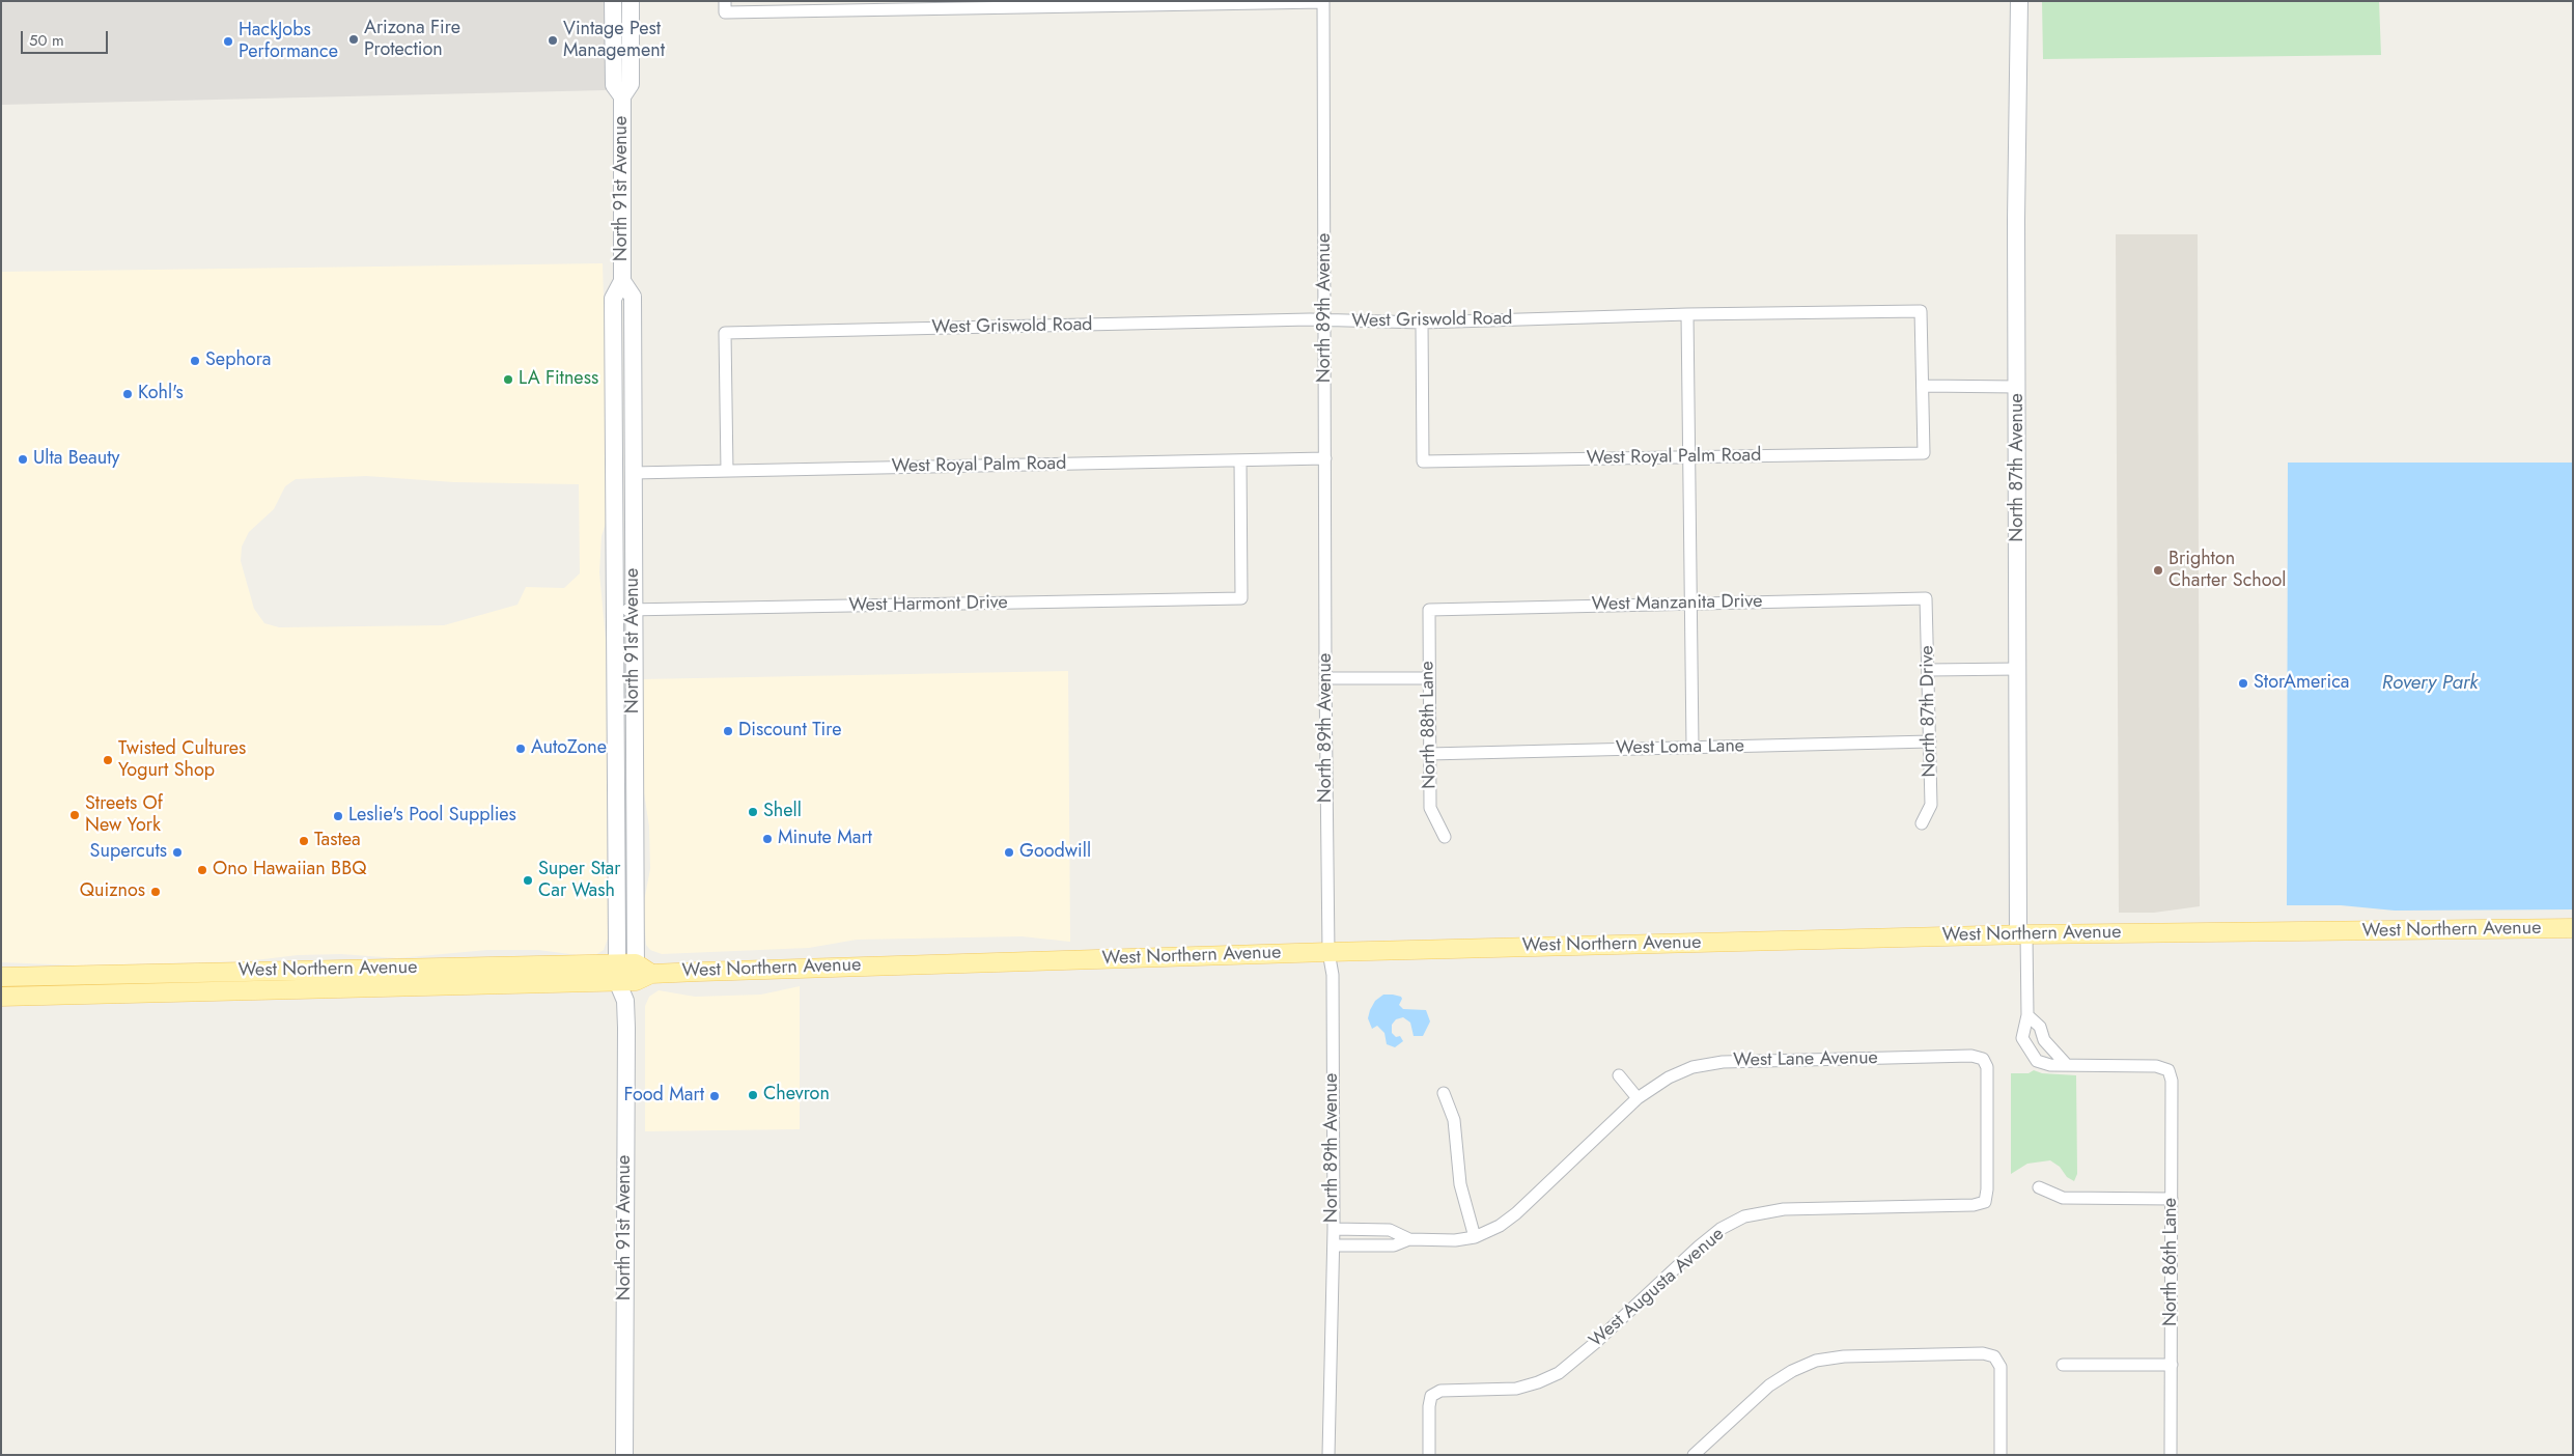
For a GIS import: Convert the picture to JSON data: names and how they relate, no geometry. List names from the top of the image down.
{
  "streets": {
    "main road": ["North 91st Avenue", "North 87th Avenue", "West Northern Avenue"],
    "street": [
      "North 89th Avenue",
      "West Griswold Road",
      "West Royal Palm Road",
      "West Manzanita Drive",
      "West Harmont Drive",
      "North 87th Drive",
      "North 88th Lane",
      "West Loma Lane",
      "West Lane Avenue",
      "North 86th Lane",
      "West Augusta Avenue"
    ]
  },
  "crossings": [
    ["North 91st Avenue", "West Royal Palm Road"],
    ["North 91st Avenue", "West Harmont Drive"],
    ["North 91st Avenue", "West Northern Avenue"],
    ["North 89th Avenue", "West Griswold Road"],
    ["North 89th Avenue", "West Royal Palm Road"],
    ["North 89th Avenue", "West Northern Avenue"],
    ["North 89th Avenue", "West Lane Avenue"],
    ["West Griswold Road", "West Royal Palm Road"],
    ["West Royal Palm Road", "West Harmont Drive"],
    ["North 87th Avenue", "West Northern Avenue"],
    ["West Manzanita Drive", "North 87th Drive"],
    ["West Manzanita Drive", "North 88th Lane"],
    ["North 87th Drive", "West Loma Lane"],
    ["North 88th Lane", "West Loma Lane"],
    ["West Lane Avenue", "West Augusta Avenue"]
  ],
  "water": ["Rovery Park"],
  "places": [
    "Arizona Fire Protection",
    "Vintage Pest Management",
    "HackJobs Performance",
    "Sephora",
    "LA Fitness",
    "Kohl's",
    "Ulta Beauty",
    "Brighton Charter School",
    "StorAmerica",
    "Discount Tire",
    "AutoZone",
    "Twisted Cultures Yogurt Shop",
    "Shell",
    "Streets Of New York",
    "Leslie's Pool Supplies",
    "Minute Mart",
    "Tastea",
    "Supercuts",
    "Goodwill",
    "Ono Hawaiian BBQ",
    "Super Star Car Wash",
    "Quiznos",
    "Chevron",
    "Food Mart"
  ],
  "scale_bar": "50 m"
}
